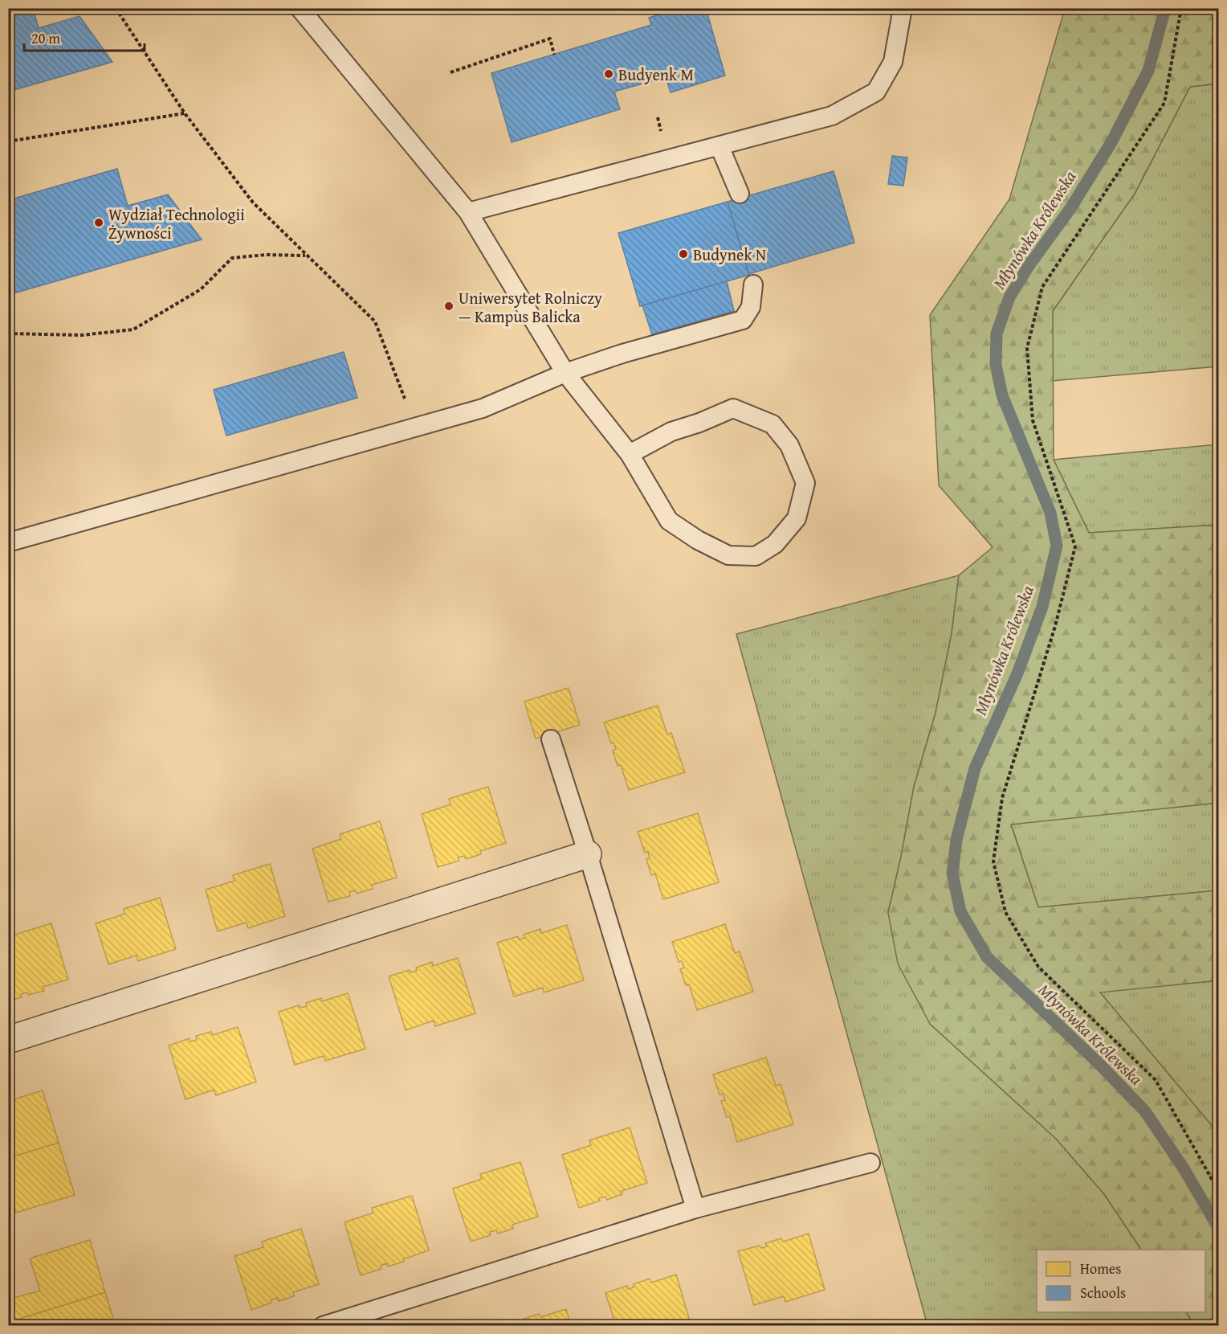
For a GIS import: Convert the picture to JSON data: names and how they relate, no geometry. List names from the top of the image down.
{
  "water": ["Młynówka Królewska"],
  "places": [
    "Budyenk M",
    "Wydział Technologii Żywności",
    "Budynek N",
    "Uniwersytet Rolniczy — Kampus Balicka"
  ],
  "legend": ["Homes", "Schools"],
  "scale_bar": "20 m"
}
